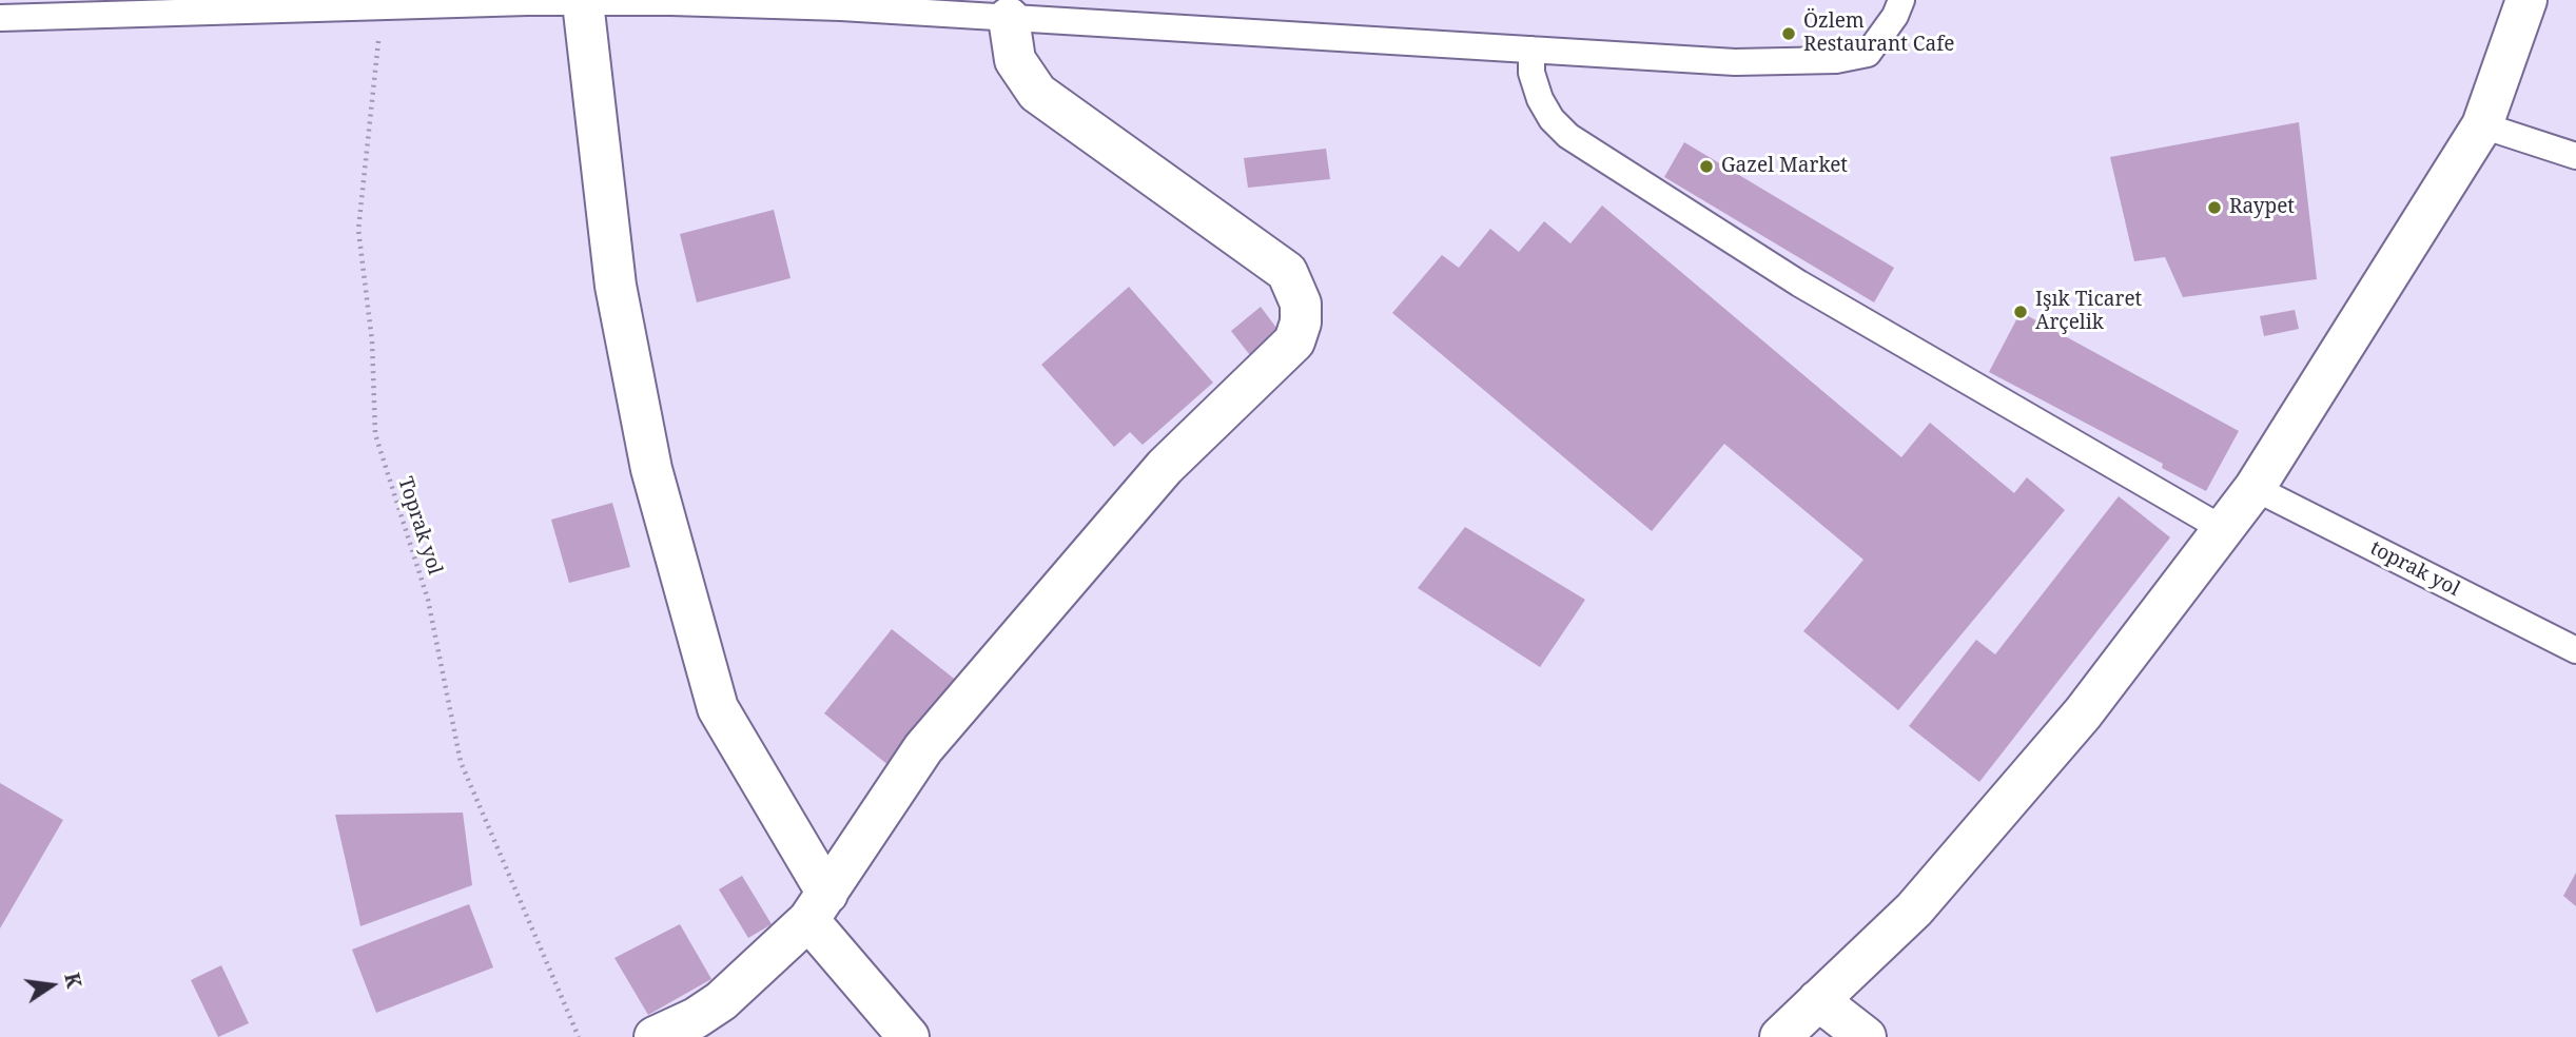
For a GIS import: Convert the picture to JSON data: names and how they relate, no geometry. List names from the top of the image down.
{
  "streets": {
    "lane": ["toprak yol"],
    "path": ["Toprak yol"]
  },
  "places": [
    "Özlem Restaurant Cafe",
    "Gazel Market",
    "Raypet",
    "Işık Ticaret Arçelik"
  ],
  "north": "right"
}
